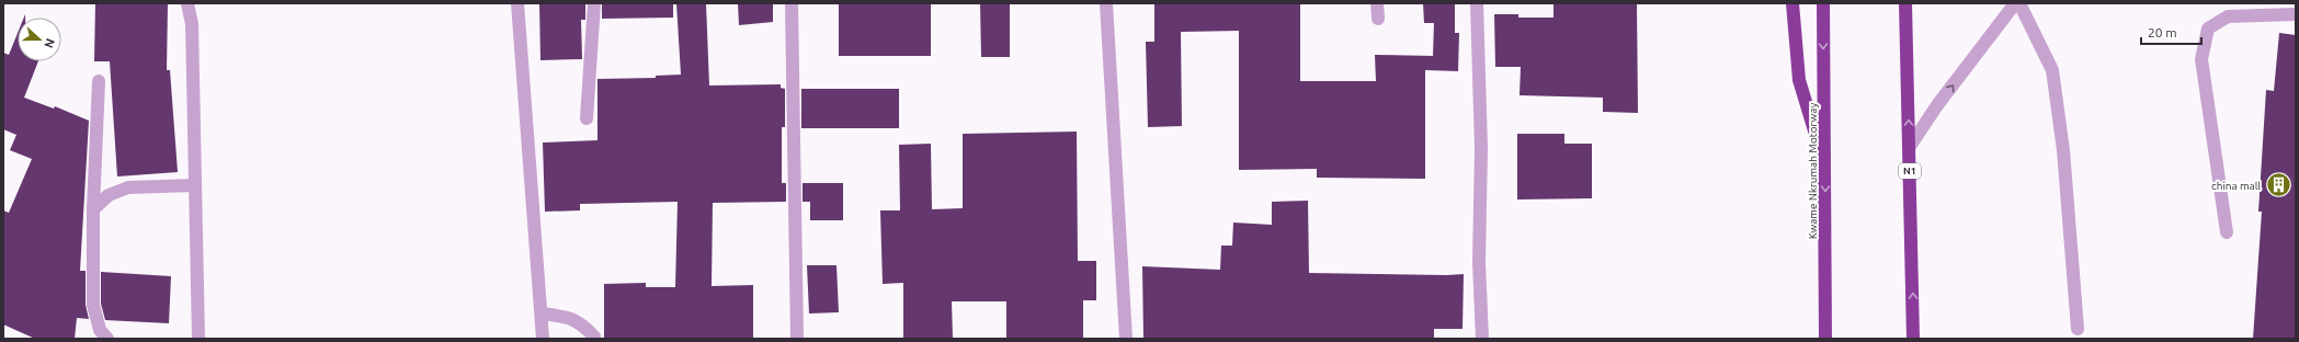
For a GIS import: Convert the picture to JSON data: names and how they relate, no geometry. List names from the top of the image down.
{
  "streets": {
    "highway": ["Kwame Nkrumah Motorway", "N1"]
  },
  "places": {
    "building": ["china mall"]
  },
  "scale_bar": "20 m",
  "north": "right"
}
